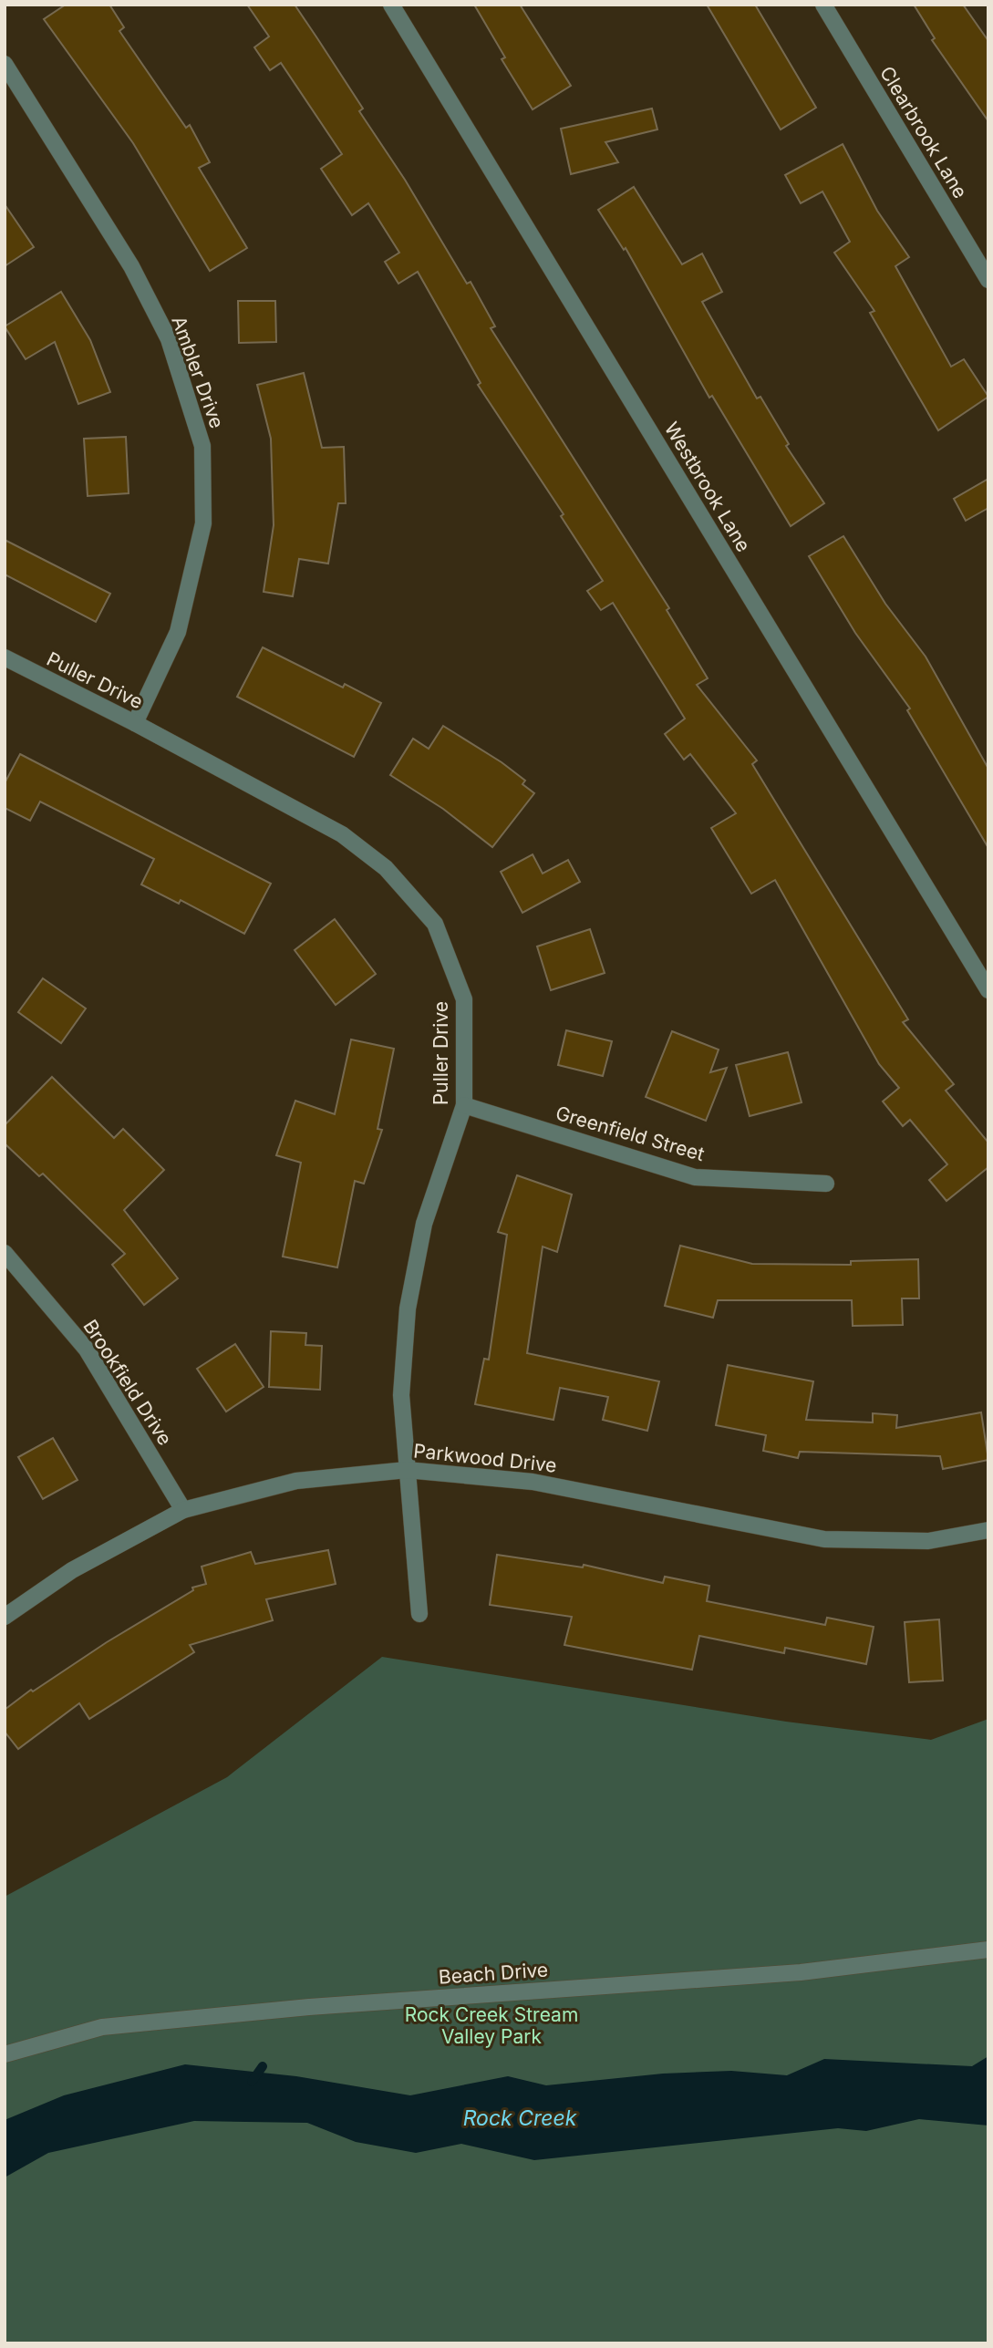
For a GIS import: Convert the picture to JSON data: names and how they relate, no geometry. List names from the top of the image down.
{
  "streets": {
    "street": [
      "Clearbrook Lane",
      "Ambler Drive",
      "Westbrook Lane",
      "Puller Drive",
      "Greenfield Street",
      "Brookfield Drive",
      "Parkwood Drive",
      "Beach Drive"
    ]
  },
  "crossings": [
    ["Ambler Drive", "Puller Drive"],
    ["Puller Drive", "Greenfield Street"],
    ["Puller Drive", "Parkwood Drive"],
    ["Brookfield Drive", "Parkwood Drive"]
  ],
  "water": ["Rock Creek"],
  "parks": ["Rock Creek Stream Valley Park"]
}
